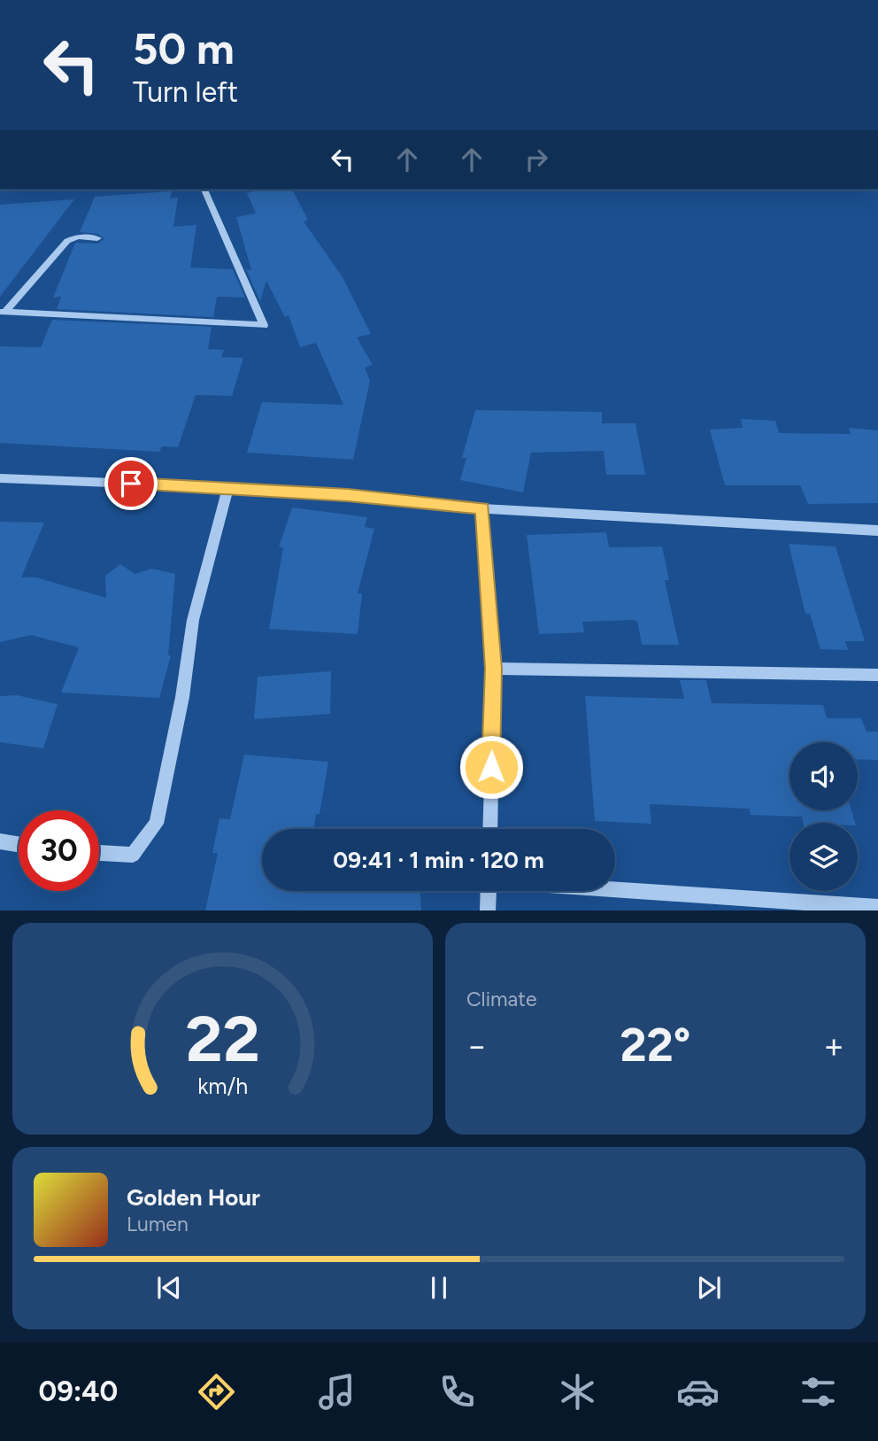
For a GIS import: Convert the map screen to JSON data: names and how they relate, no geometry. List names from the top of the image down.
{
  "page": {
    "turn": ["50 m", "Turn left"],
    "limit": "30",
    "trip": "09:41 · 1 min · 120 m",
    "tile": "Climate",
    "heat": ["−", "22°", "+"],
    "song": ["Golden Hour", "Lumen"],
    "tabs": "09:40",
    "gauge": ["22", "km/h"]
  }
}
